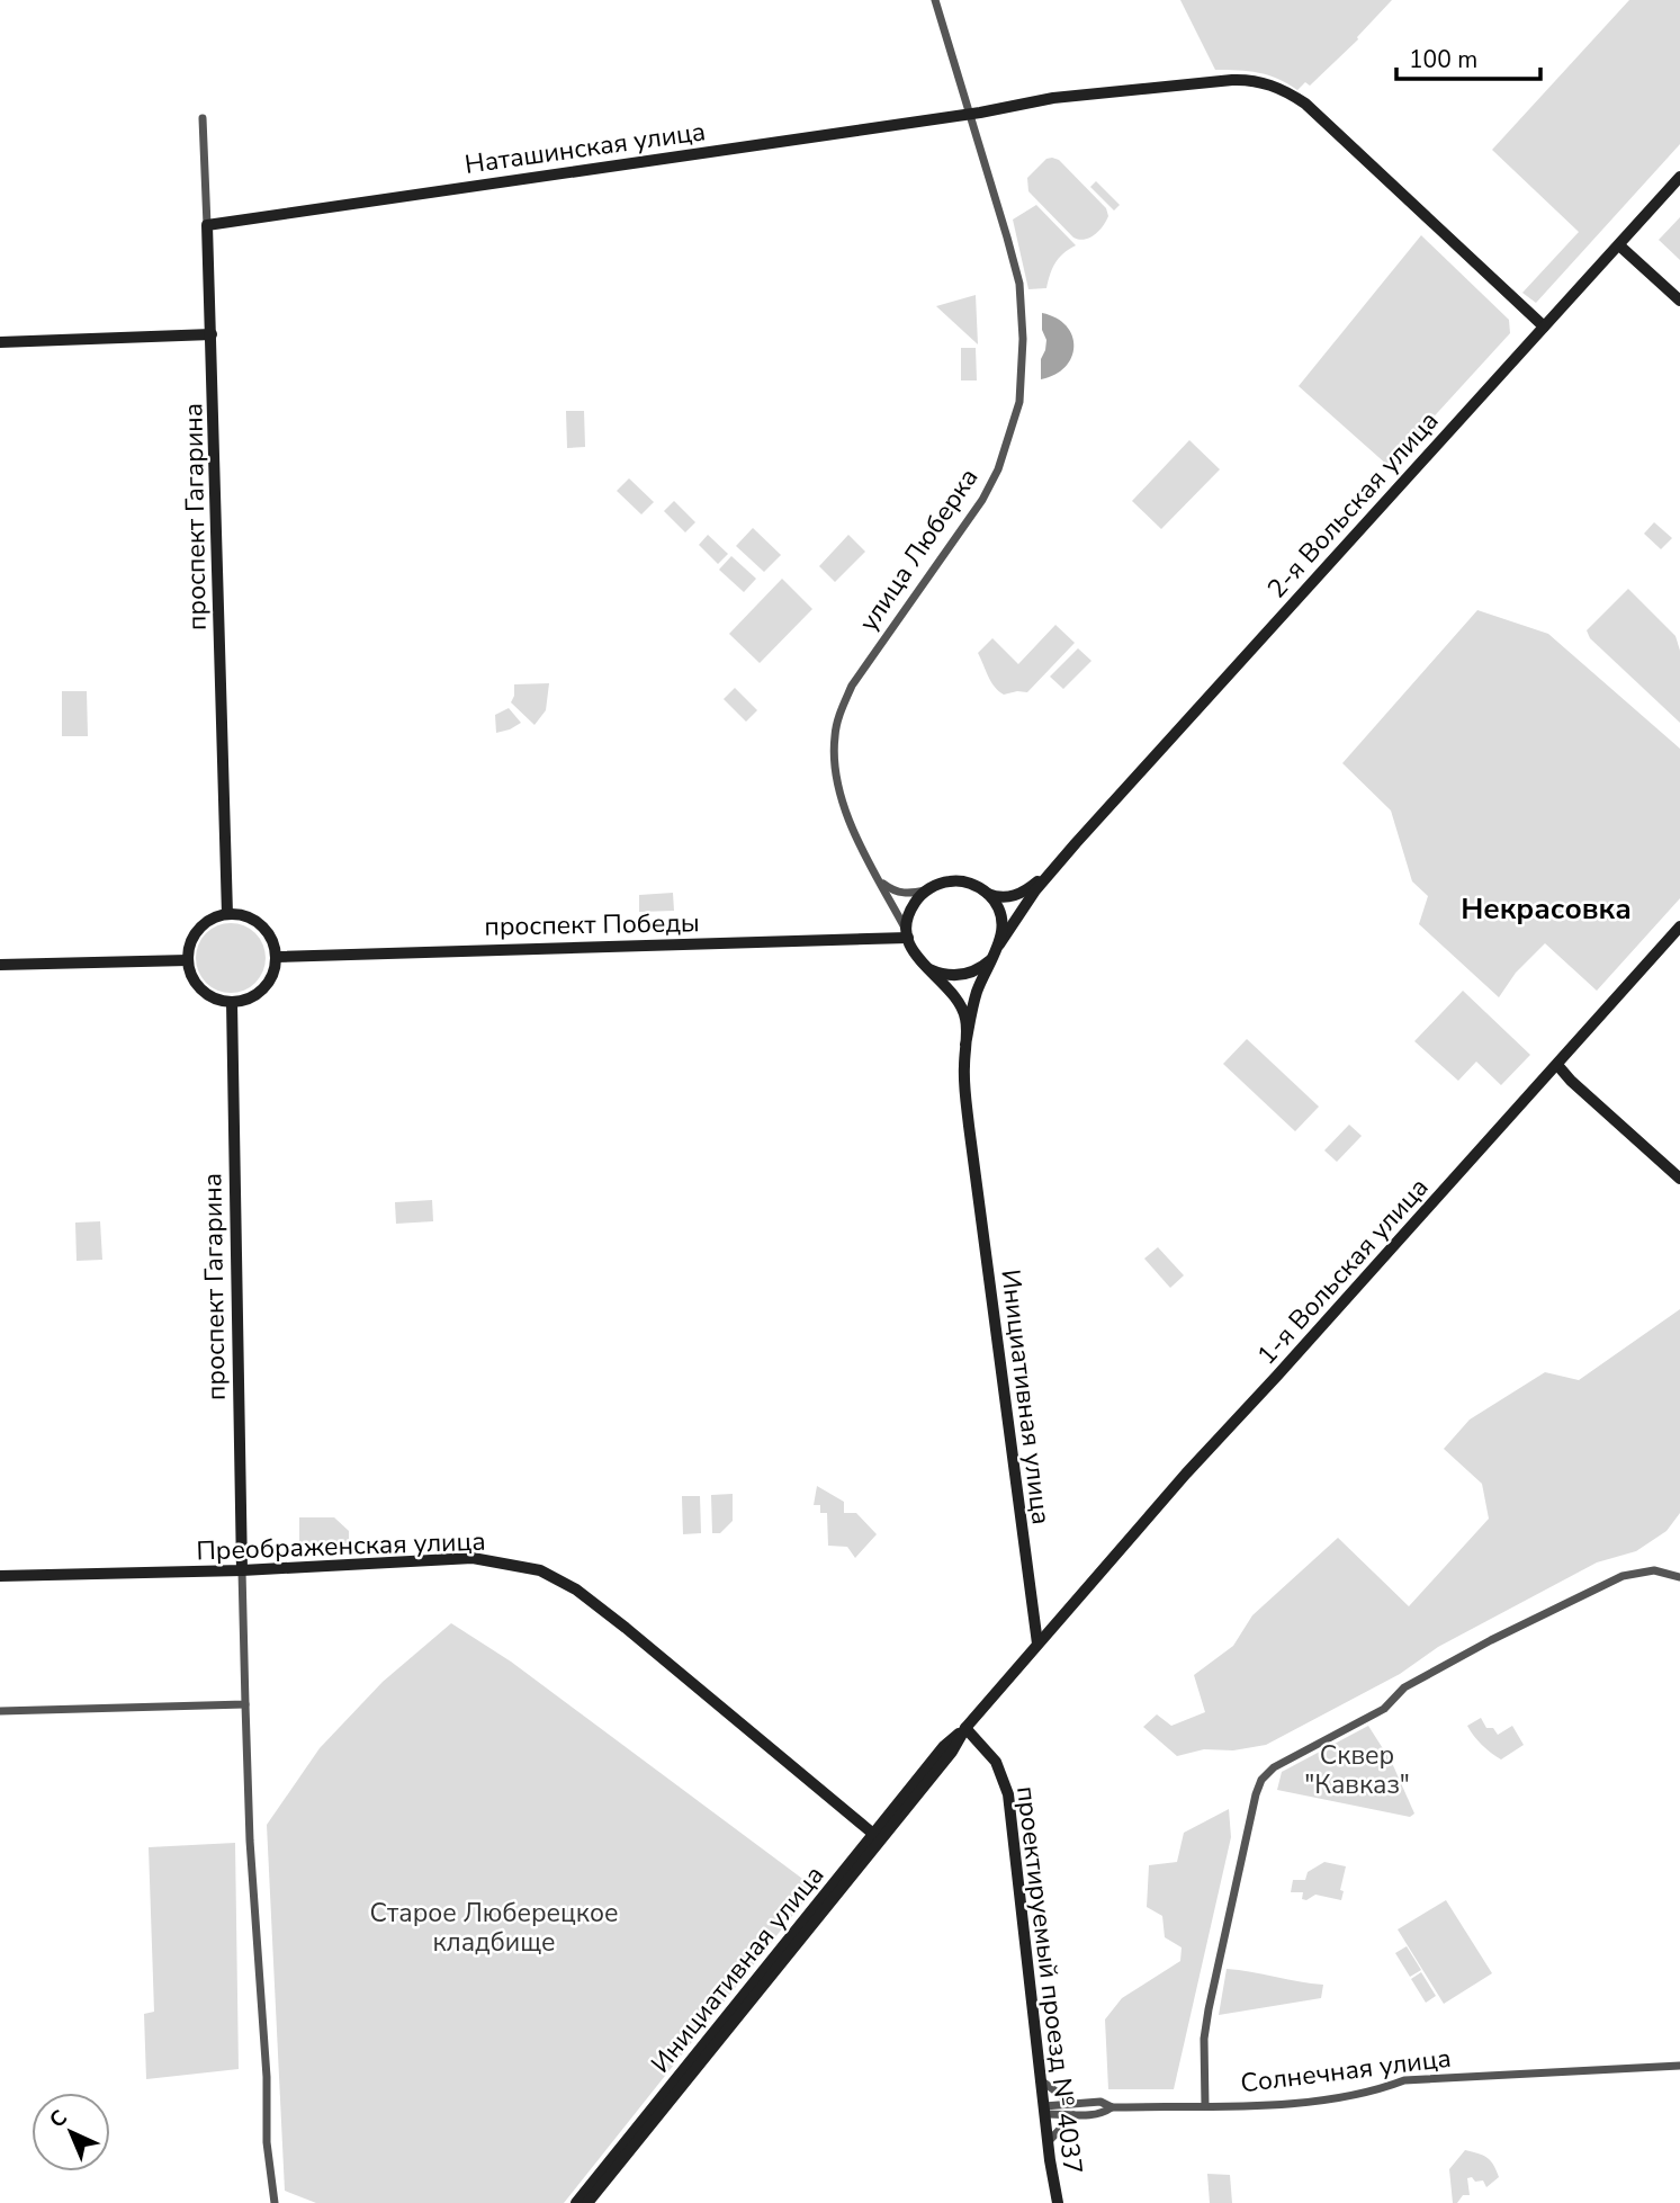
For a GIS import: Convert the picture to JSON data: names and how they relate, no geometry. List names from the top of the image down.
{
  "streets": {
    "street": [
      "Наташинская улица",
      "2-я Вольская улица",
      "проспект Гагарина",
      "улица Люберка",
      "проспект Победы",
      "1-я Вольская улица",
      "Инициативная улица",
      "Преображенская улица",
      "проектируемый проезд № 4037",
      "Солнечная улица"
    ]
  },
  "crossings": [
    ["Наташинская улица", "2-я Вольская улица"],
    ["Наташинская улица", "проспект Гагарина"],
    ["Наташинская улица", "улица Люберка"],
    ["2-я Вольская улица", "улица Люберка"],
    ["2-я Вольская улица", "проспект Победы"],
    ["2-я Вольская улица", "Инициативная улица"],
    ["проспект Гагарина", "проспект Победы"],
    ["проспект Гагарина", "Преображенская улица"],
    ["улица Люберка", "проспект Победы"],
    ["улица Люберка", "Инициативная улица"],
    ["проспект Победы", "Инициативная улица"],
    ["1-я Вольская улица", "Инициативная улица"],
    ["Инициативная улица", "Преображенская улица"],
    ["Инициативная улица", "проектируемый проезд № 4037"]
  ],
  "districts": ["Некрасовка"],
  "parks": ["Сквер \"Кавказ\"", "Старое Люберецкое кладбище"],
  "scale_bar": "100 m",
  "north": "top left"
}
